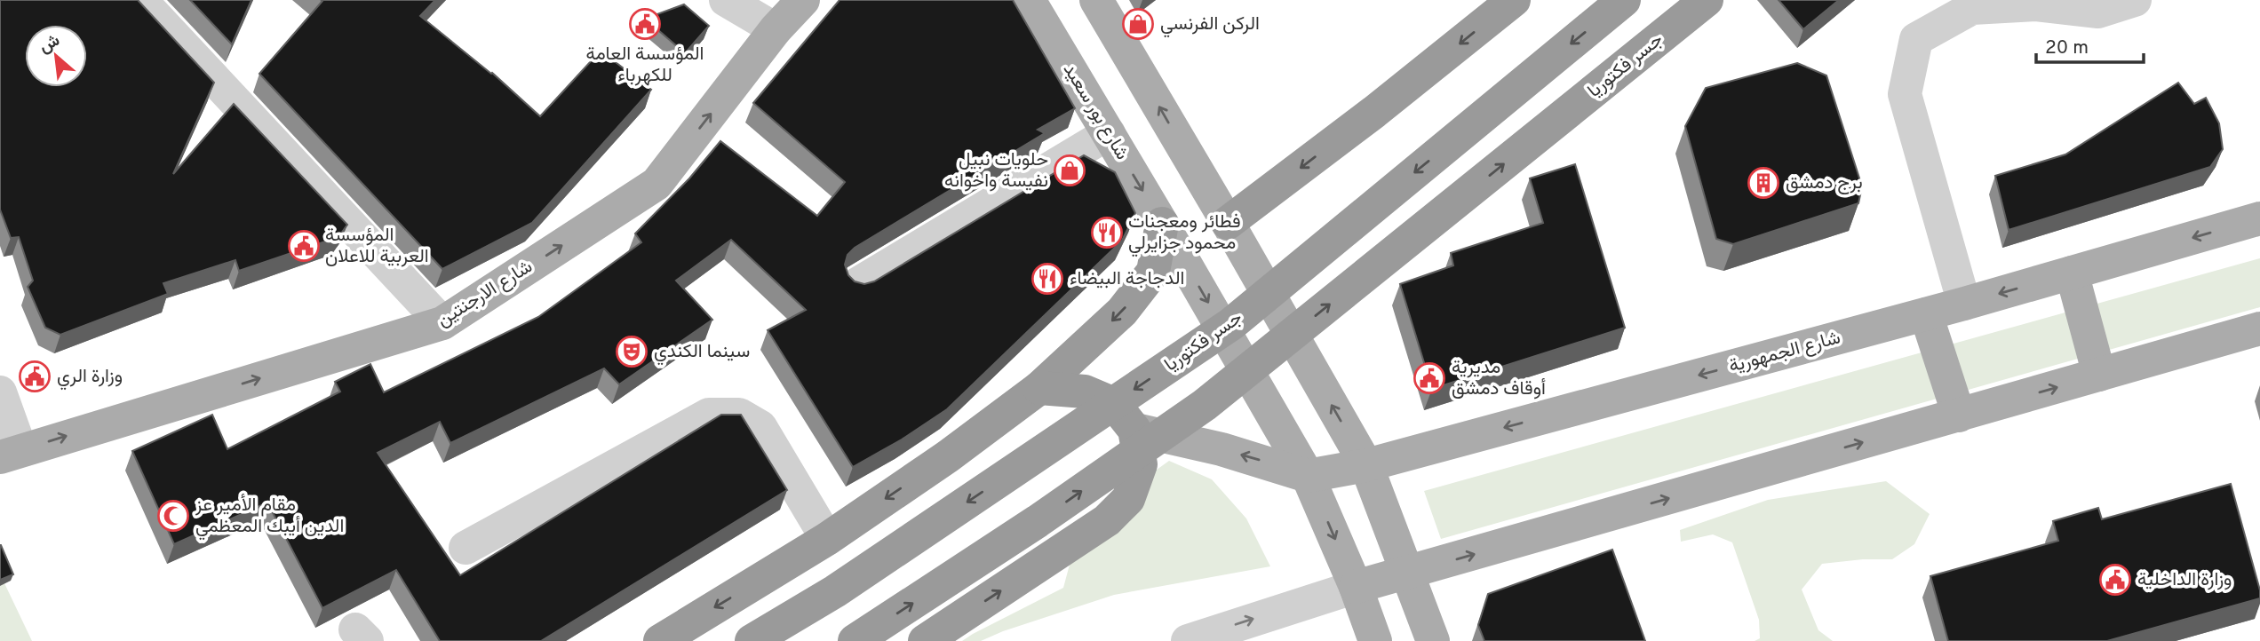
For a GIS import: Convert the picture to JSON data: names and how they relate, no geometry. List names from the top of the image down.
{
  "streets": {
    "highway": ["جسر فكتوريا"],
    "main road": ["شارع بور سعيد", "شارع الارجنتين", "شارع الجمهورية"]
  },
  "crossings": [
    ["شارع بور سعيد", "شارع الجمهورية"]
  ],
  "one_way": ["شارع الارجنتين"],
  "places": {
    "public building": [
      "المؤسسة العامة للكهرباء",
      "المؤسسة العربية للاعلان",
      "وزارة الري",
      "مديرية أوقاف دمشق",
      "وزارة الداخلية"
    ],
    "shop": ["الركن الفرنسي", "حلويات نبيل نفيسة واخوانه"],
    "building": ["برج دمشق"],
    "restaurant": ["فطائر ومعجنات محمود جزايرلي", "الدجاجة البيضاء"],
    "theatre": ["سينما الكندي"],
    "mosque": ["مقام الأمير عز الدين أيبك المعظمي"]
  },
  "scale_bar": "20 m",
  "north": "top left"
}
